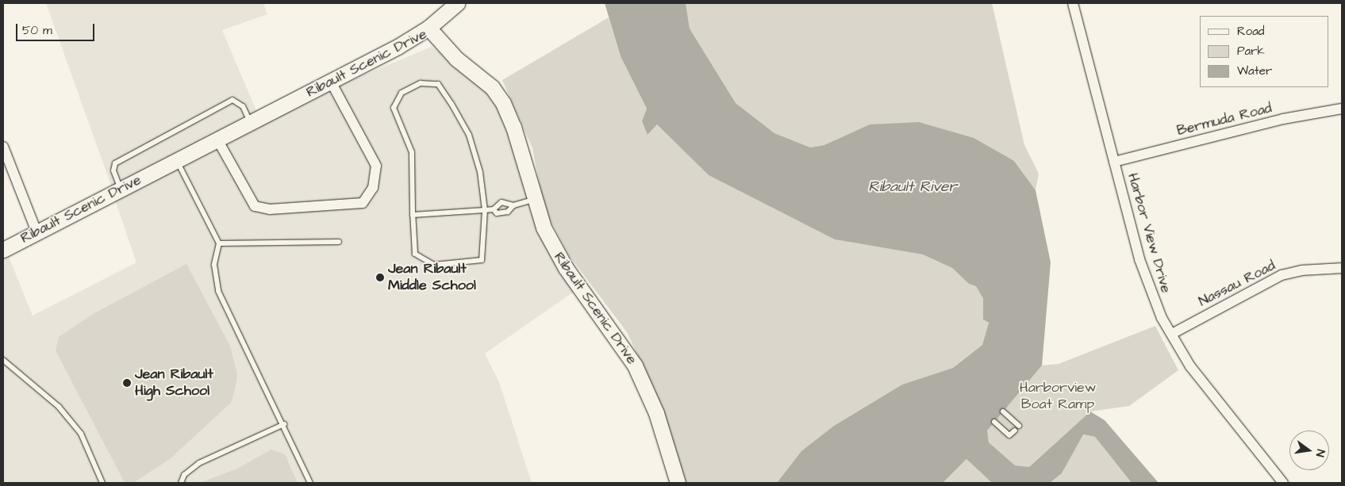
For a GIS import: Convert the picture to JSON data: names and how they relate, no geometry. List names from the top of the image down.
{
  "streets": {
    "street": [
      "Ribault Scenic Drive",
      "Bermuda Road",
      "Harbor View Drive",
      "Nassau Road"
    ]
  },
  "crossings": [
    ["Bermuda Road", "Harbor View Drive"],
    ["Harbor View Drive", "Nassau Road"]
  ],
  "water": ["Ribault River"],
  "parks": ["Harborview Boat Ramp"],
  "places": ["Jean Ribault Middle School", "Jean Ribault High School"],
  "legend": ["Road", "Park", "Water"],
  "scale_bar": "50 m",
  "north": "right"
}
